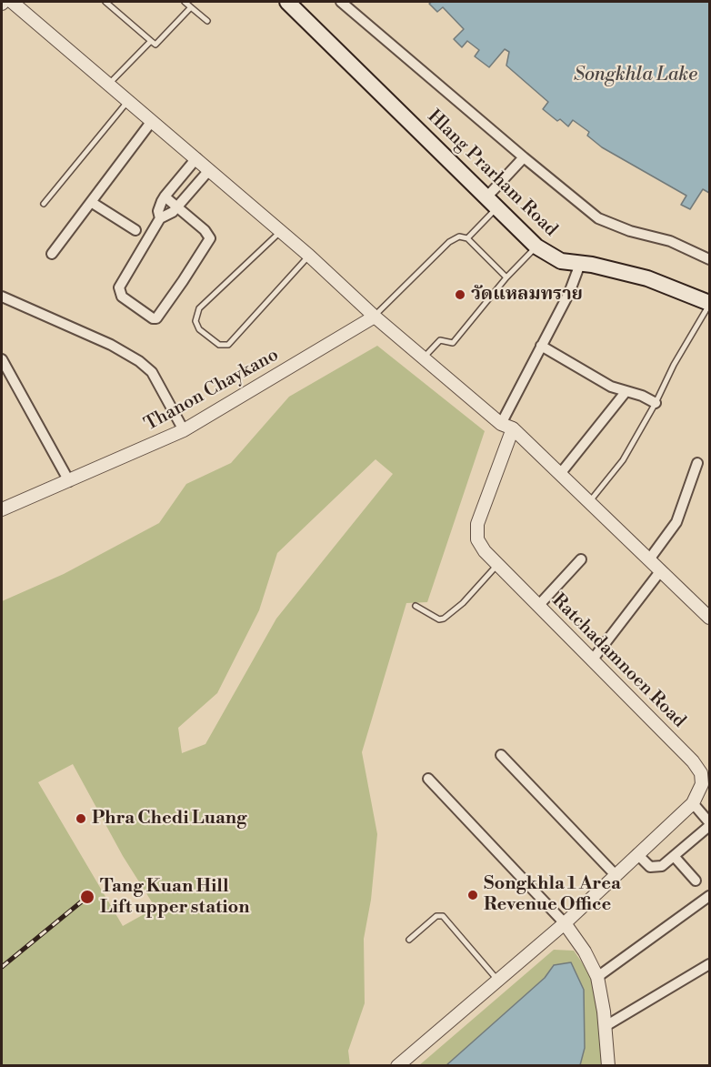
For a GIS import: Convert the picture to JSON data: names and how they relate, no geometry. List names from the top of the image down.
{
  "streets": {
    "main road": ["Hlang Prarham Road"],
    "street": ["Thanon Chaykano", "Ratchadamnoen Road"]
  },
  "water": ["Songkhla Lake"],
  "places": [
    "วัดแหลมทราย",
    "Phra Chedi Luang",
    "Songkhla 1 Area Revenue Office",
    "Tang Kuan Hill Lift upper station"
  ]
}
